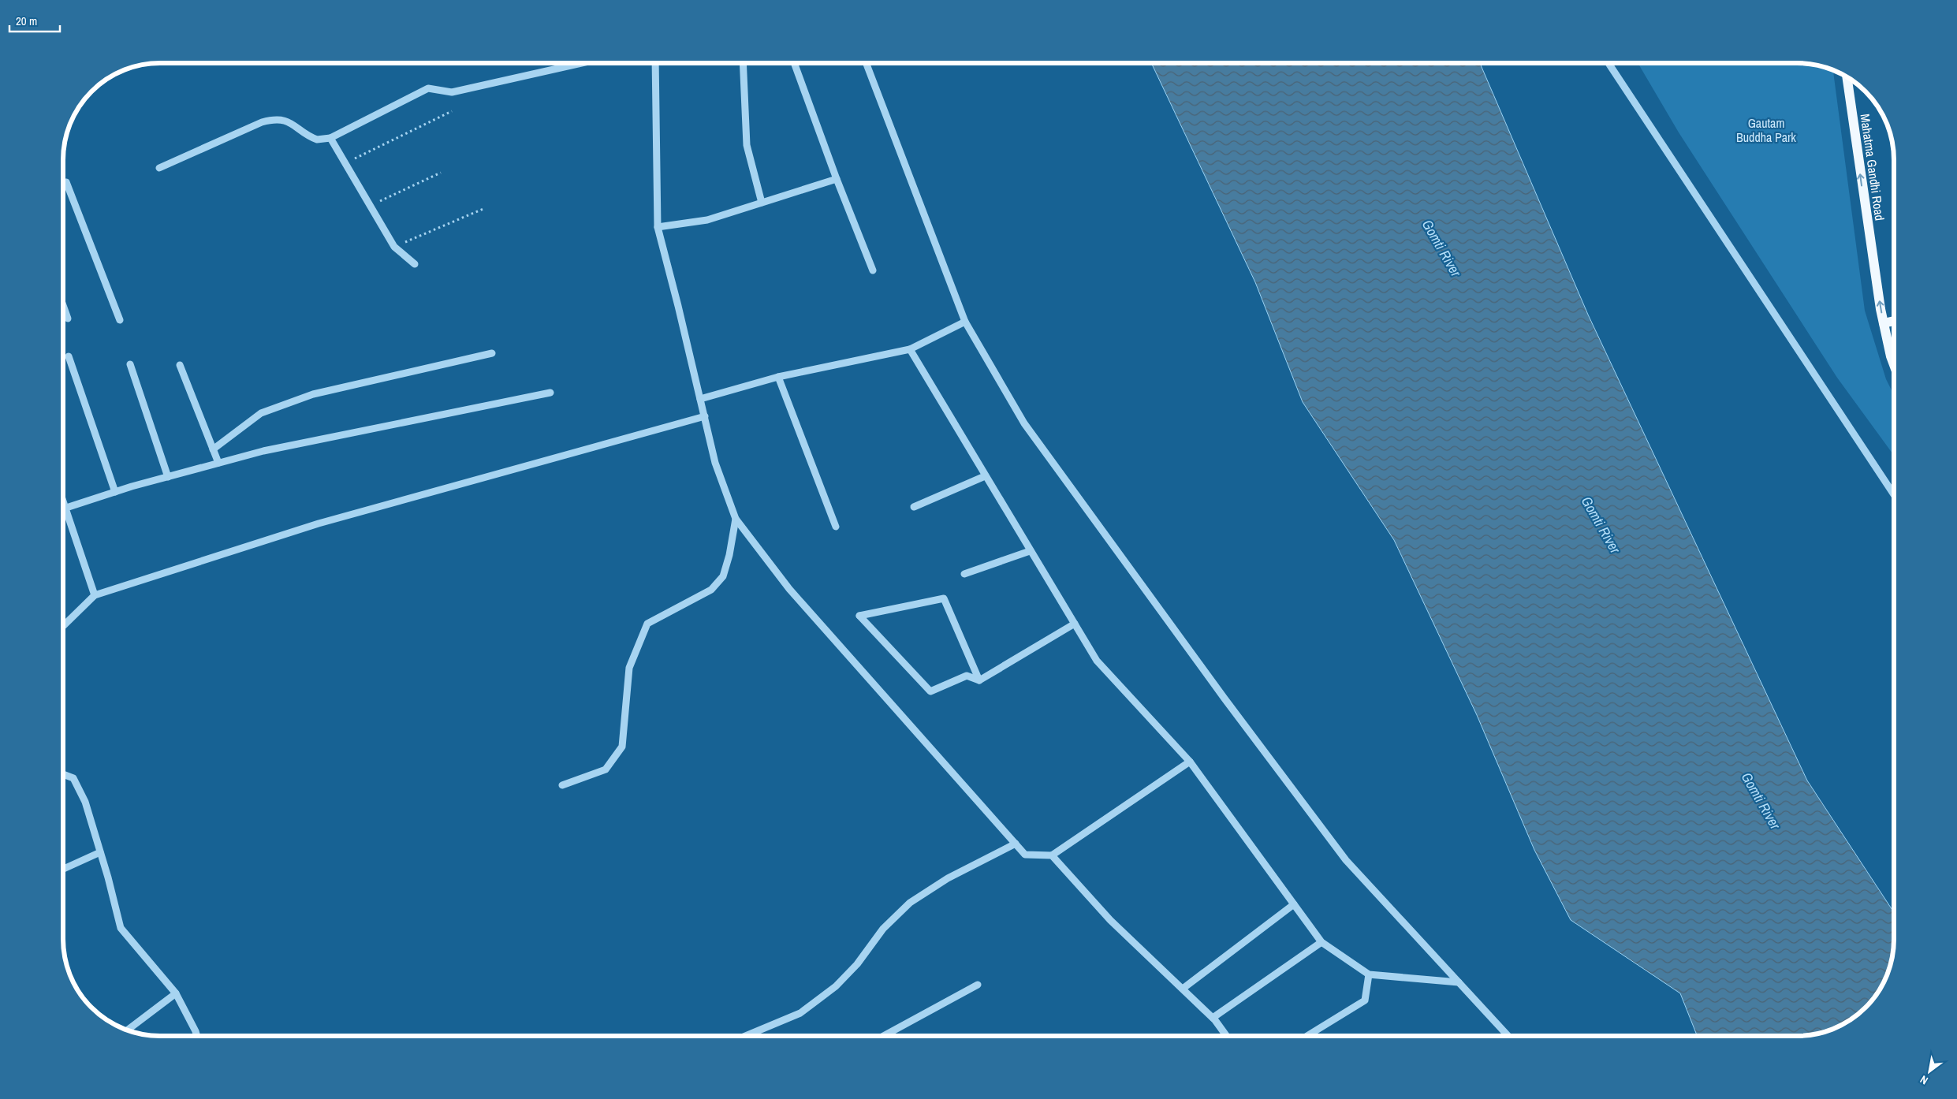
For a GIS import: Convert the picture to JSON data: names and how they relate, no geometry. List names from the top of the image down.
{
  "streets": {
    "main road": ["Mahatma Gandhi Road"]
  },
  "one_way": ["Mahatma Gandhi Road"],
  "water": ["Gomti River"],
  "parks": ["Gautam Buddha Park"],
  "scale_bar": "20 m",
  "north": "bottom left"
}
